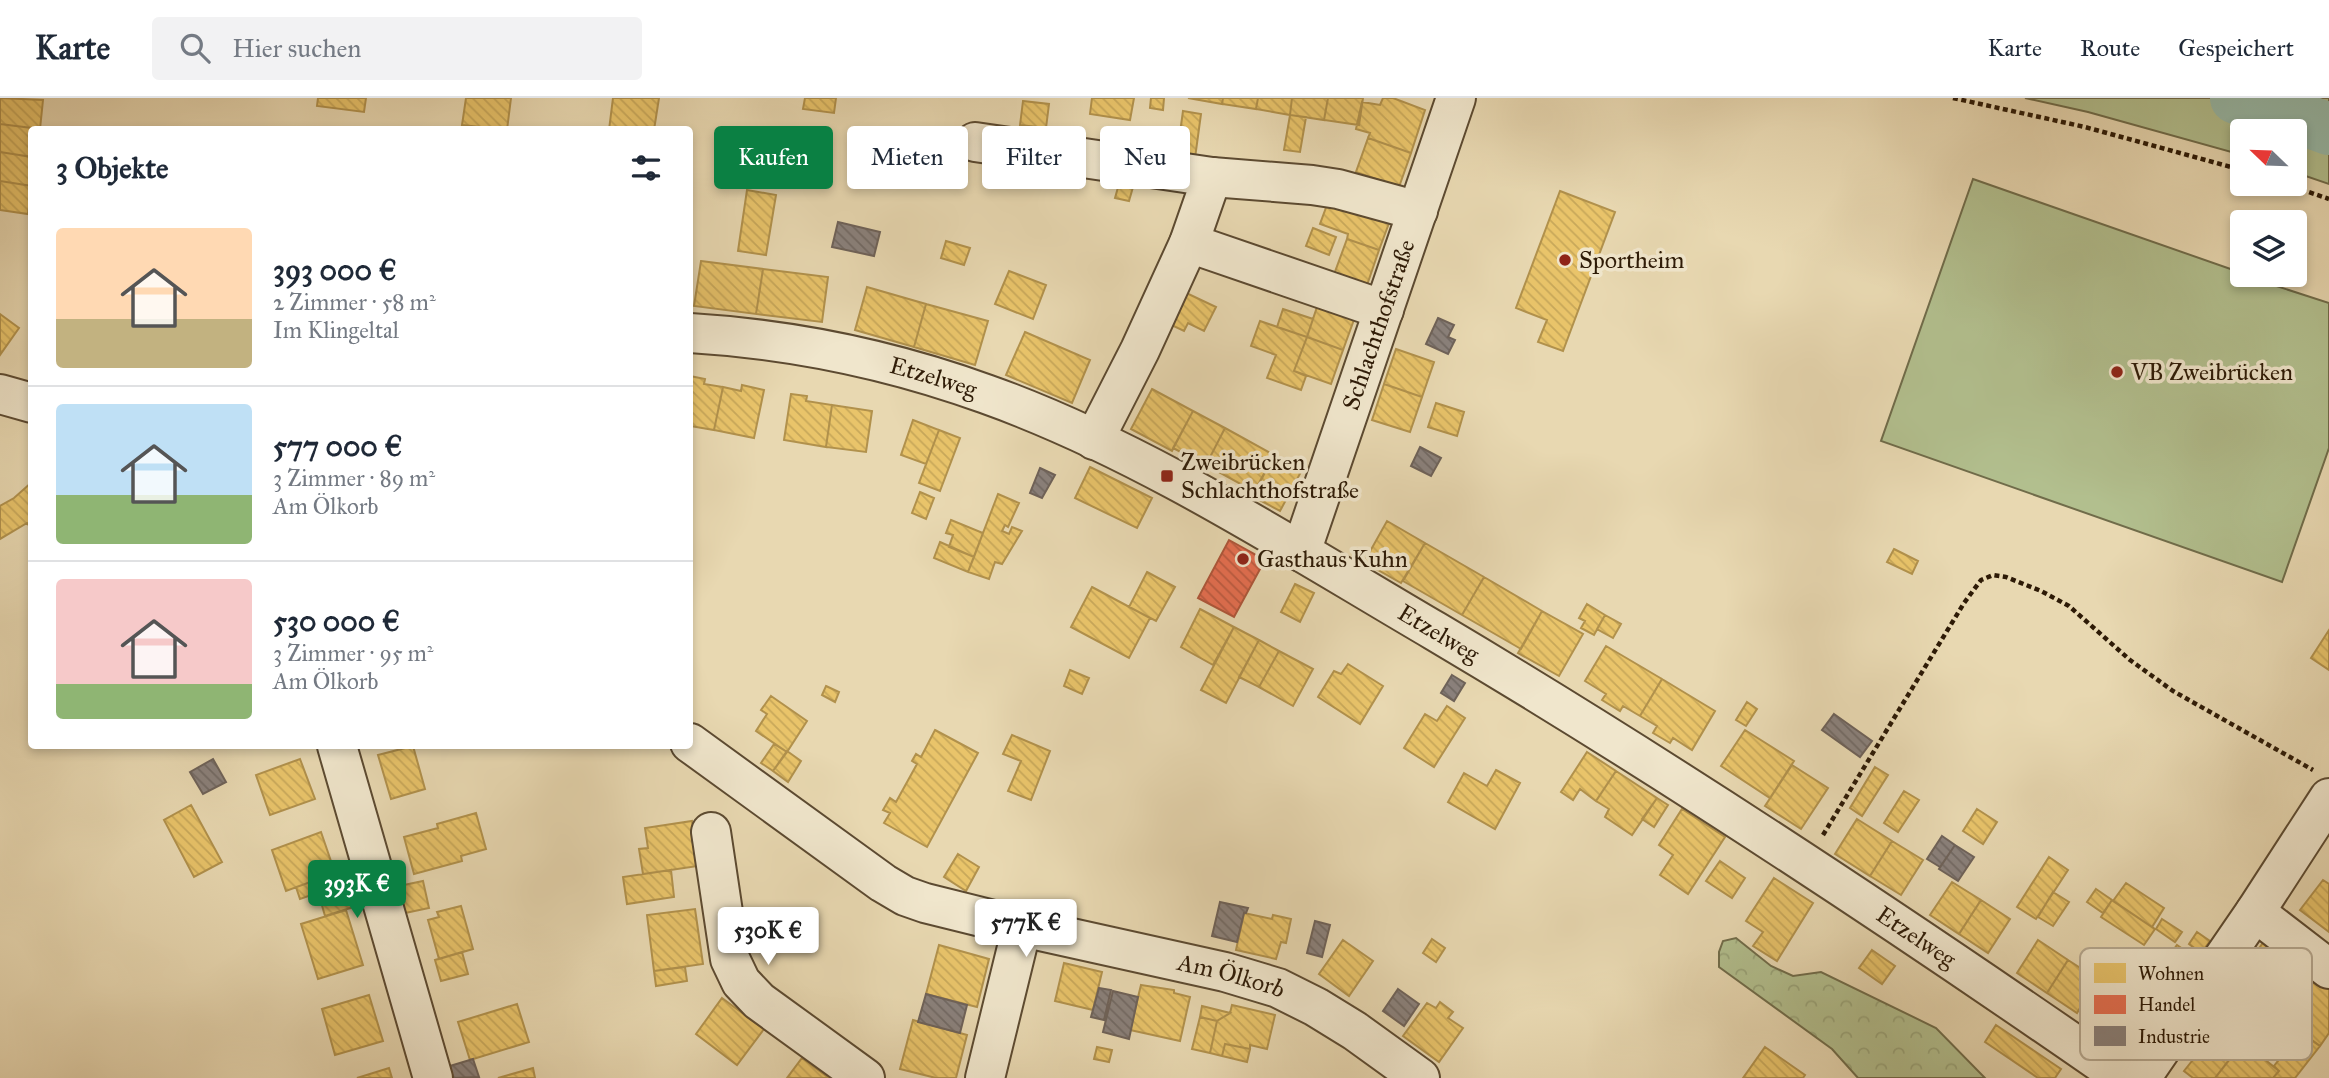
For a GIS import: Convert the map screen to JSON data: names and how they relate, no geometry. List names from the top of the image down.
{
  "streets": {
    "street": ["Schlachthofstraße", "Etzelweg", "Am Ölkorb"]
  },
  "crossings": [
    ["Schlachthofstraße", "Etzelweg"]
  ],
  "places": {
    "other": ["Sportheim", "VB Zweibrücken", "Gasthaus Kuhn"],
    "transit": ["Zweibrücken Schlachthofstraße"]
  },
  "legend": ["Wohnen", "Handel", "Industrie"],
  "north": "top left",
  "page": {
    "header": "Karte",
    "search": "Hier suchen",
    "nav": ["Karte", "Route", "Gespeichert"],
    "chip": [
      "Kaufen",
      "Mieten",
      "Filter",
      "Neu"
    ],
    "heading": "3 Objekte",
    "list": [
      {
        "name": "393 000 €",
        "note": "2 Zimmer · 58 m² · Im Klingeltal"
      },
      {
        "name": "577 000 €",
        "note": "3 Zimmer · 89 m² · Am Ölkorb"
      },
      {
        "name": "530 000 €",
        "note": "3 Zimmer · 95 m² · Am Ölkorb"
      }
    ],
    "price": ["393K €", "577K €", "530K €"]
  }
}
